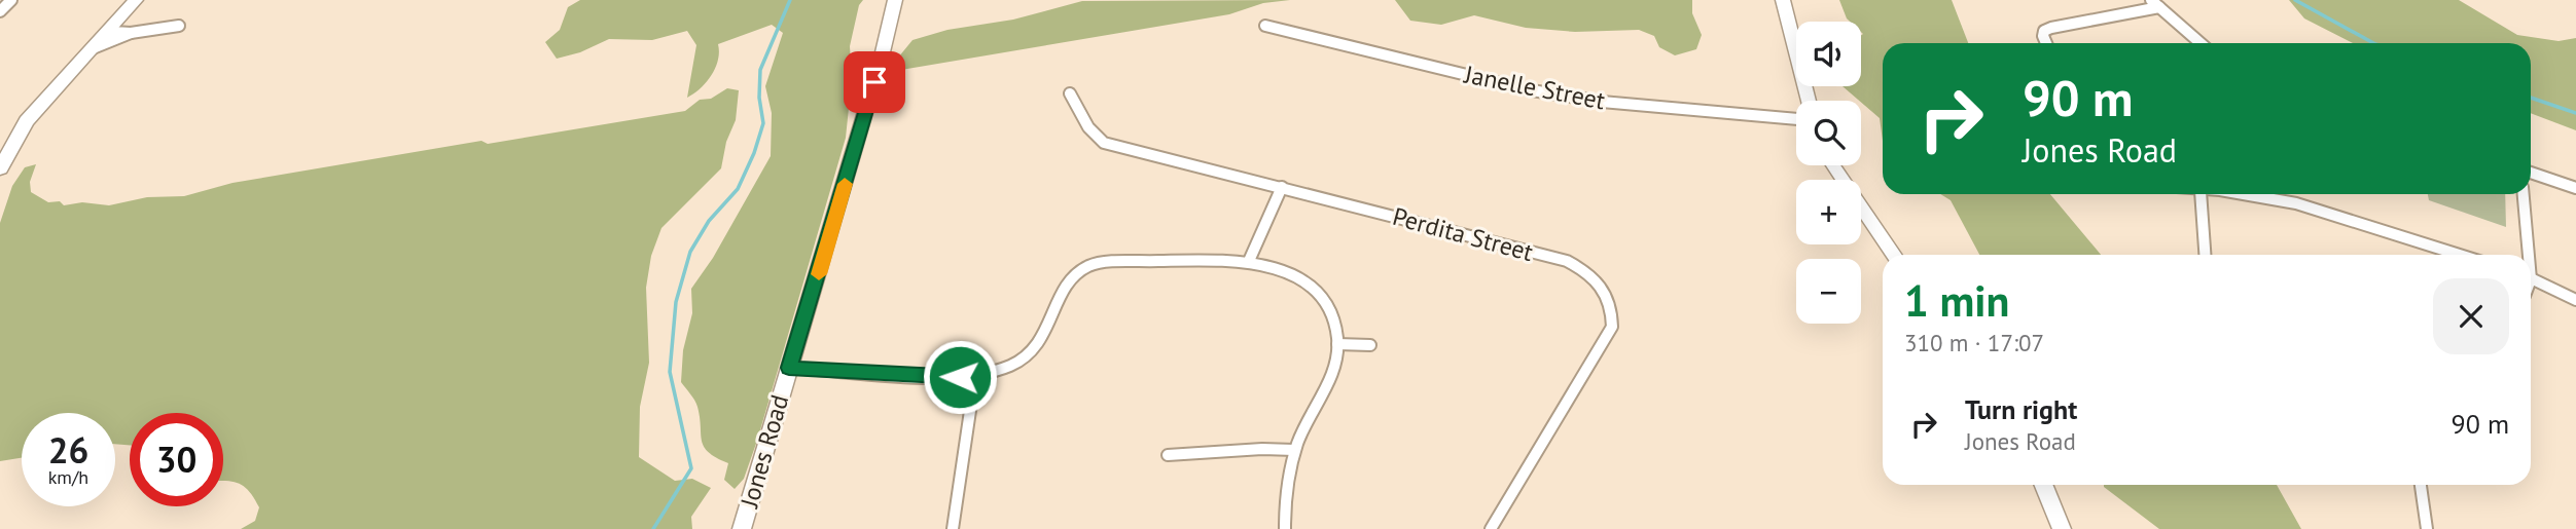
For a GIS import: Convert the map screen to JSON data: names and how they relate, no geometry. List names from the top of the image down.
{
  "streets": {
    "street": ["Janelle Street", "Perdita Street", "Jones Road"]
  },
  "page": {
    "map_buttons": ["+", "−"],
    "turn": ["90 m", "Jones Road"],
    "heading": ["1 min", "310 m · 17:07"],
    "list": [
      {
        "name": "Turn right",
        "note": "Jones Road",
        "value": "90 m"
      }
    ],
    "speed": "26 km/h",
    "limit": "30"
  }
}
